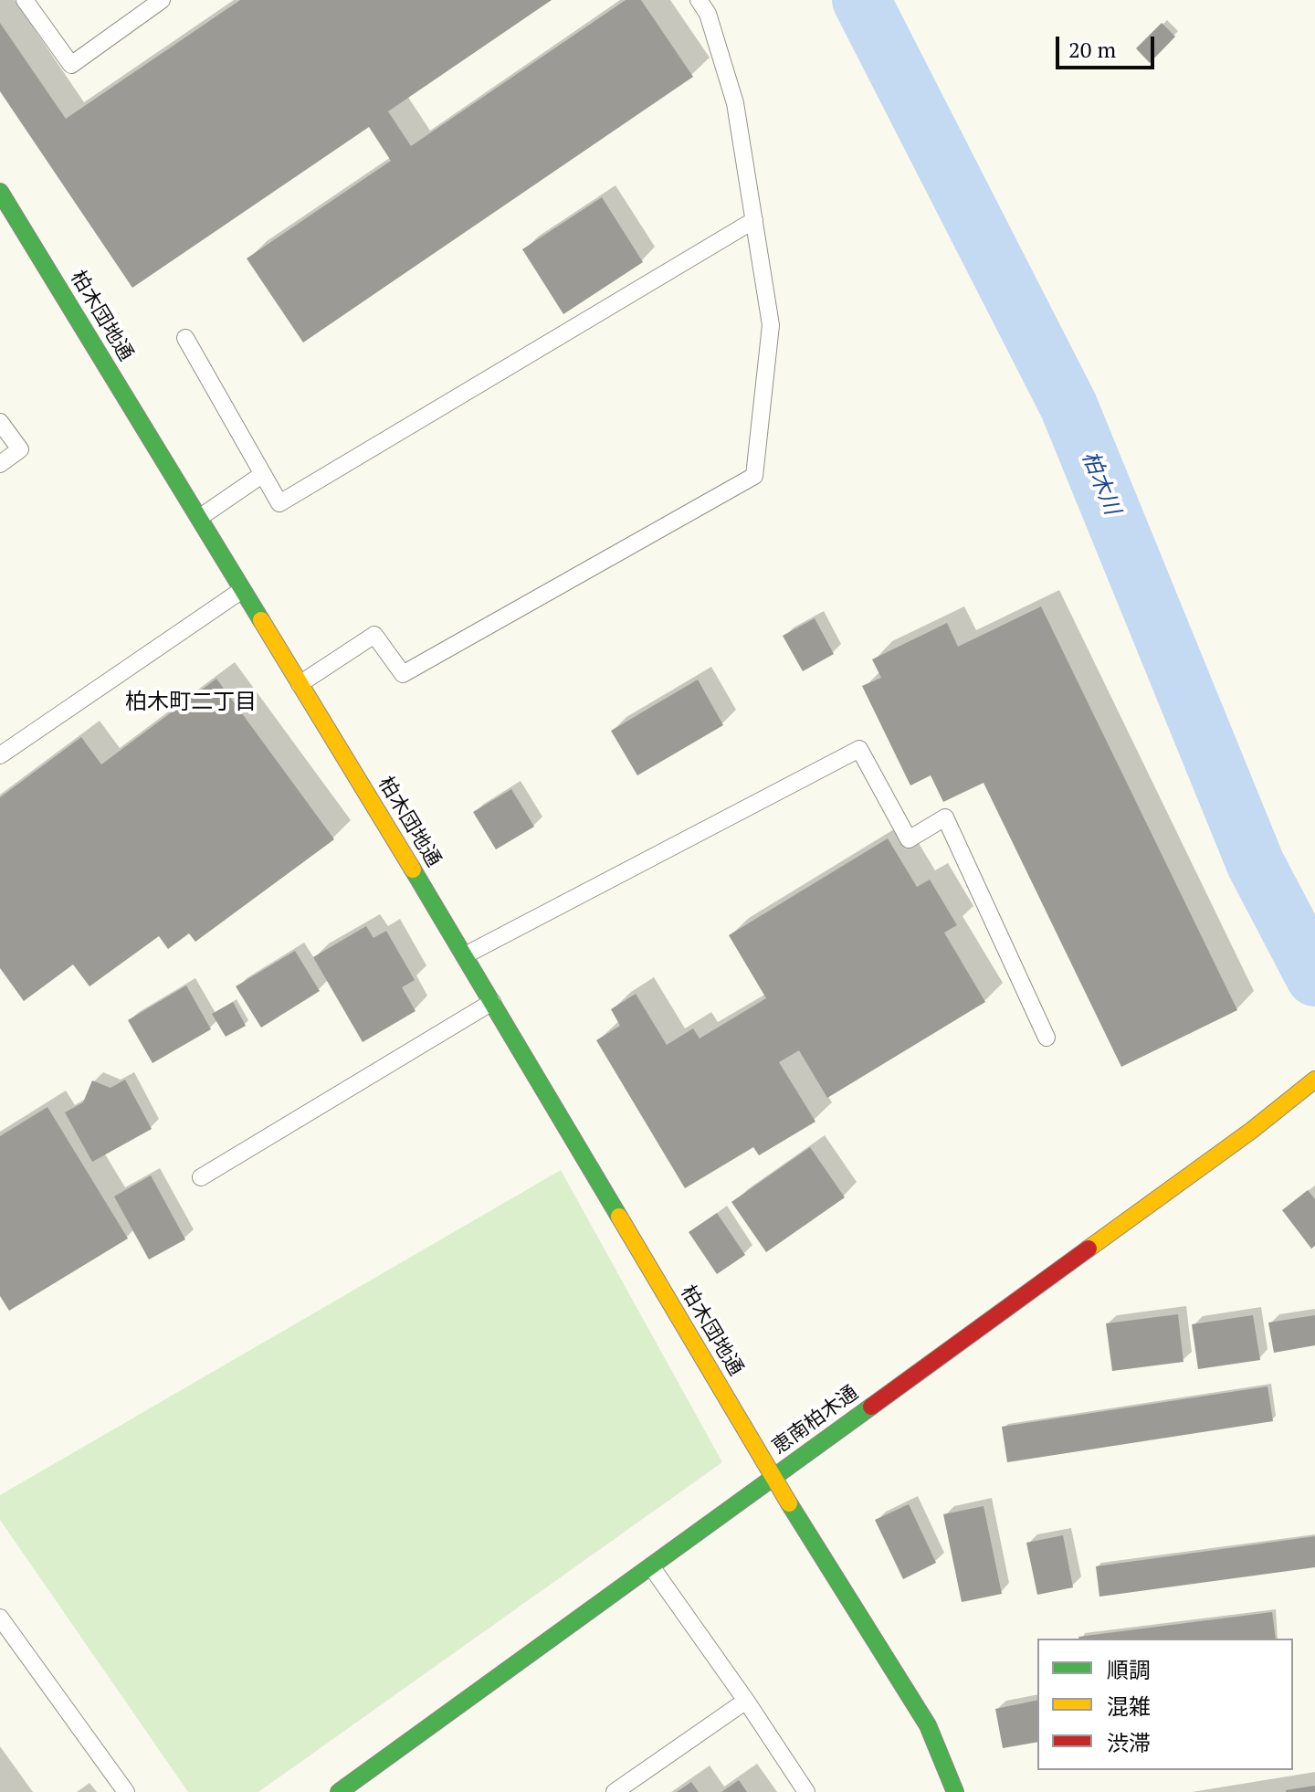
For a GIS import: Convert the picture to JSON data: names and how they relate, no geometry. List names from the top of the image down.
{
  "streets": {
    "street": ["柏木団地通", "恵南柏木通"]
  },
  "crossings": [
    ["柏木団地通", "恵南柏木通"]
  ],
  "districts": ["柏木町二丁目"],
  "water": ["柏木川"],
  "legend": ["順調", "混雑", "渋滞"],
  "scale_bar": "20 m"
}
